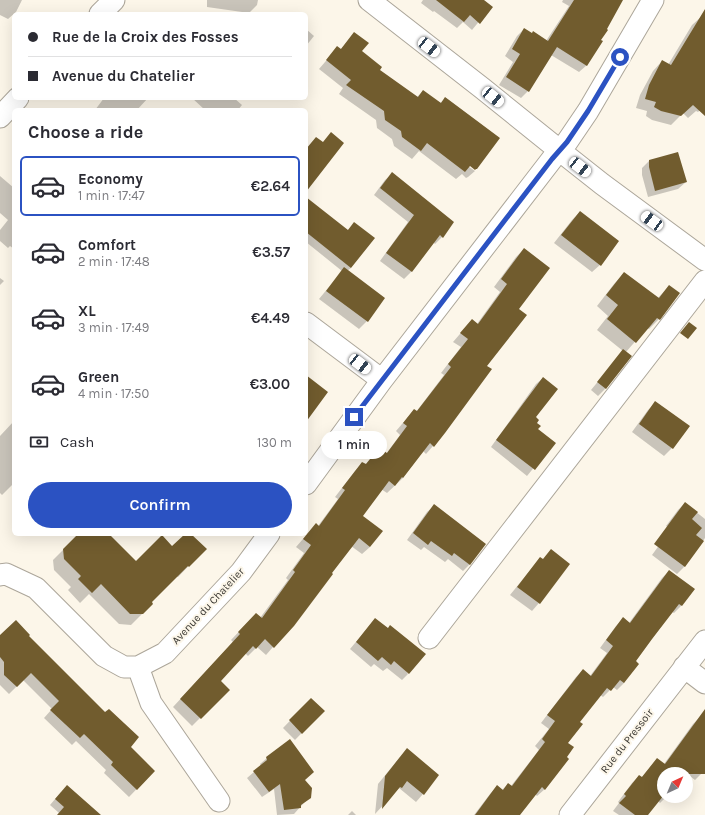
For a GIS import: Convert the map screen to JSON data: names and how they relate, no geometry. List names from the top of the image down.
{
  "streets": {
    "street": ["Avenue du Chatelier", "Rue du Pressoir"]
  },
  "north": "top right",
  "page": {
    "banner": ["Rue de la Croix des Fosses", "Avenue du Chatelier"],
    "heading": "Choose a ride",
    "list": [
      {
        "name": "Economy",
        "note": "1 min · 17:47",
        "value": "€2.64"
      },
      {
        "name": "Comfort",
        "note": "2 min · 17:48",
        "value": "€3.57"
      },
      {
        "name": "XL",
        "note": "3 min · 17:49",
        "value": "€4.49"
      },
      {
        "name": "Green",
        "note": "4 min · 17:50",
        "value": "€3.00"
      }
    ],
    "pay": ["Cash", "130 m"],
    "bubble": "1 min",
    "buttons": "Confirm"
  }
}
